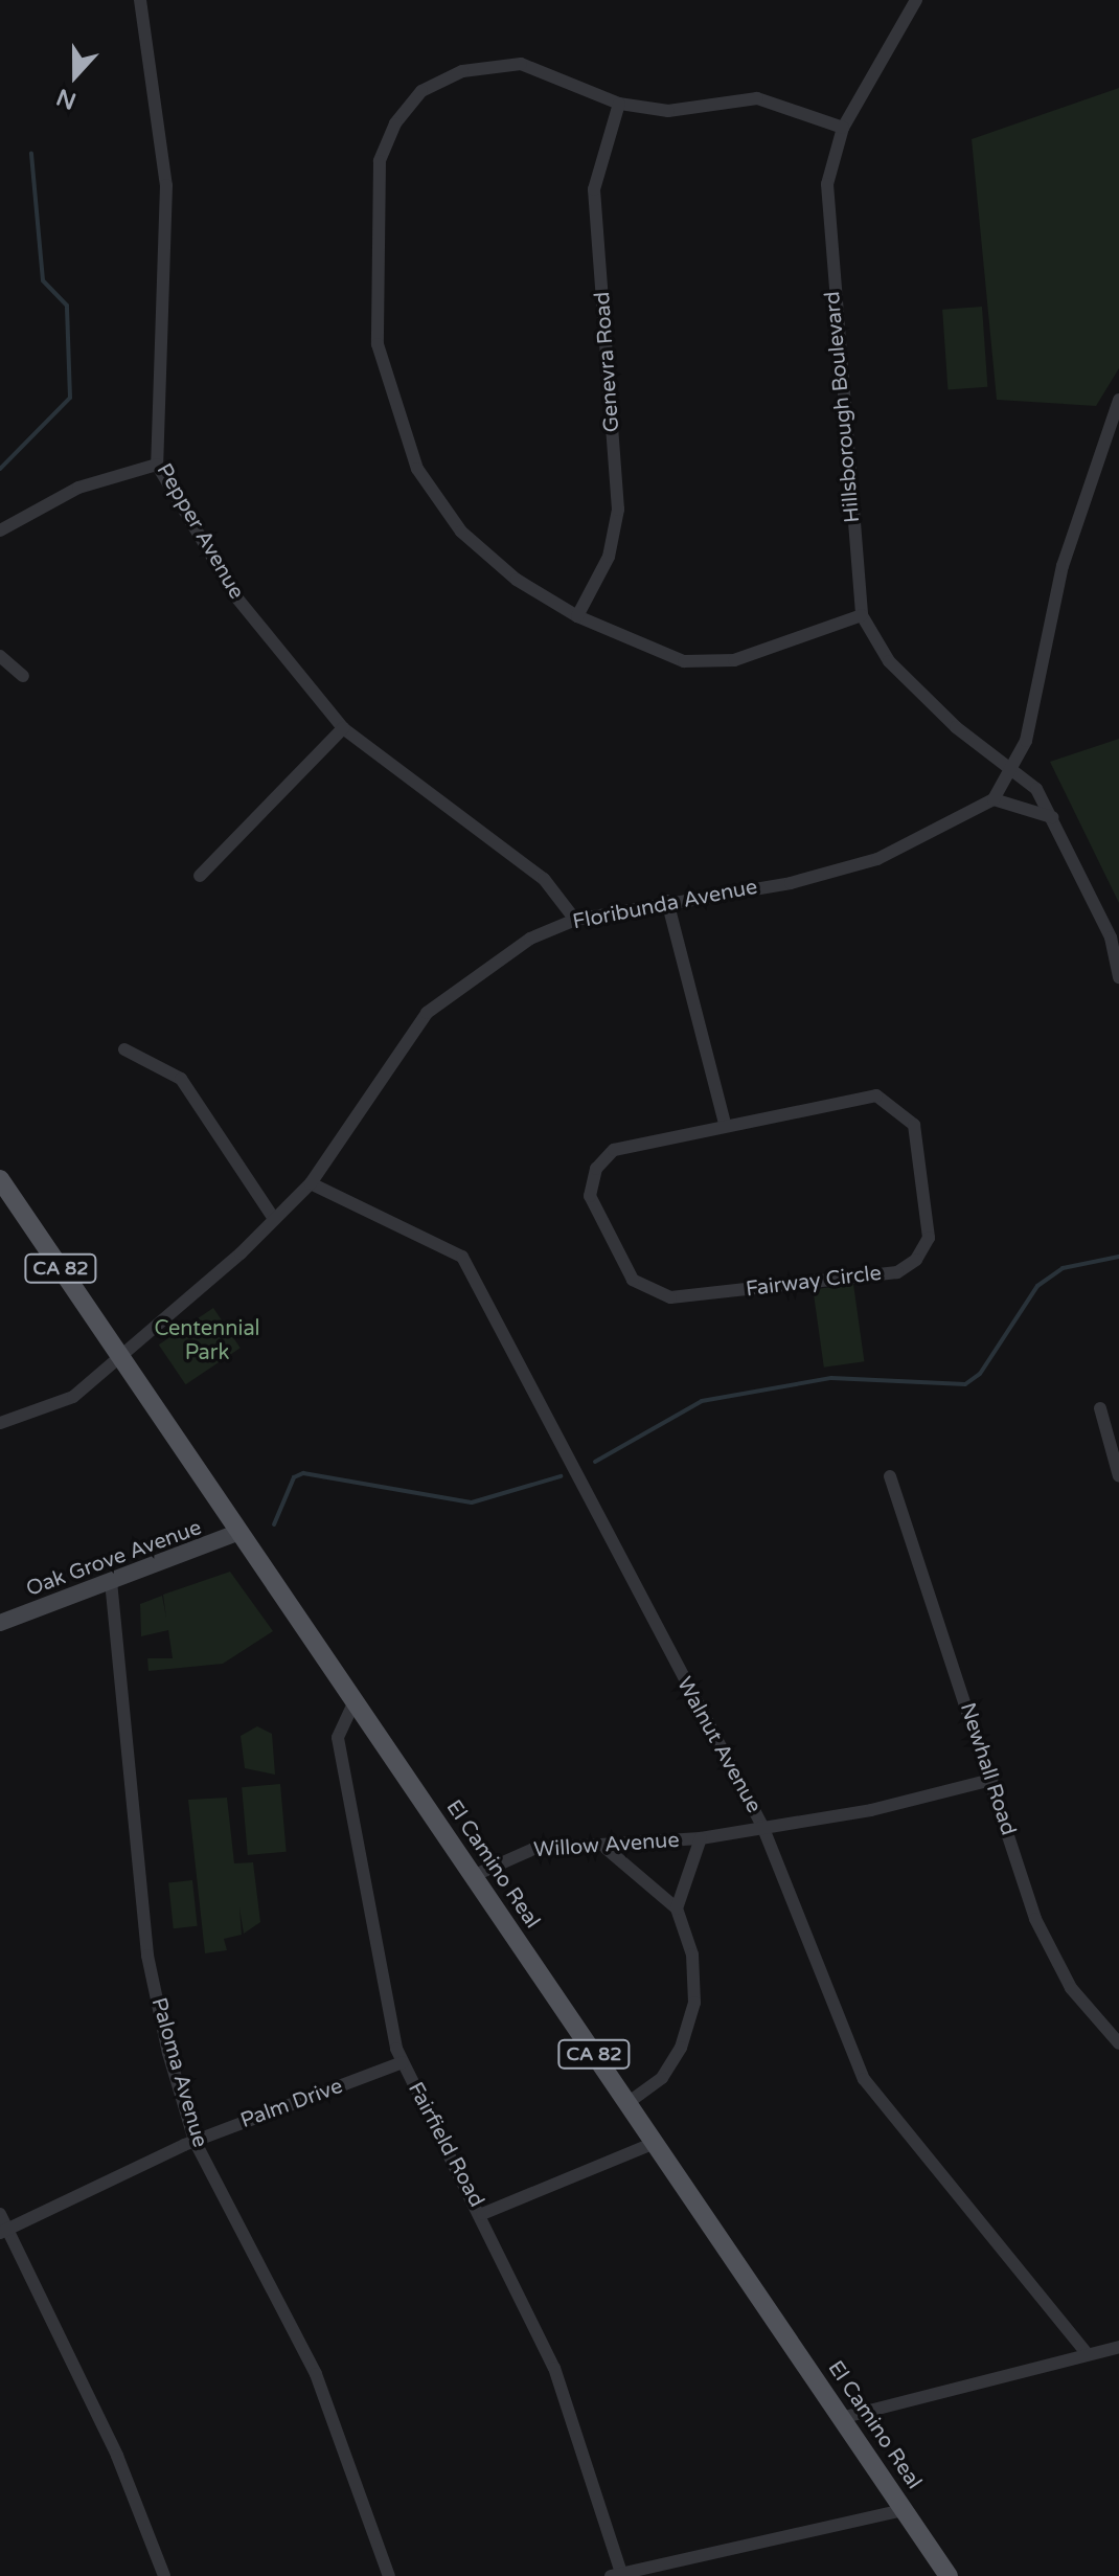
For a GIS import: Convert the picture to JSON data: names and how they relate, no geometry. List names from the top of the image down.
{
  "streets": {
    "main road": ["CA 82", "El Camino Real"],
    "street": [
      "Genevra Road",
      "Hillsborough Boulevard",
      "Pepper Avenue",
      "Floribunda Avenue",
      "Fairway Circle",
      "Oak Grove Avenue",
      "Walnut Avenue",
      "Newhall Road",
      "Willow Avenue",
      "Paloma Avenue",
      "Palm Drive",
      "Fairfield Road"
    ]
  },
  "crossings": [
    ["Hillsborough Boulevard", "Floribunda Avenue"],
    ["Pepper Avenue", "Floribunda Avenue"],
    ["Floribunda Avenue", "Walnut Avenue"],
    ["Floribunda Avenue", "El Camino Real"],
    ["Oak Grove Avenue", "El Camino Real"],
    ["Oak Grove Avenue", "Paloma Avenue"],
    ["Walnut Avenue", "Willow Avenue"],
    ["Newhall Road", "Willow Avenue"],
    ["Willow Avenue", "El Camino Real"],
    ["El Camino Real", "Fairfield Road"],
    ["Paloma Avenue", "Palm Drive"],
    ["Palm Drive", "Fairfield Road"]
  ],
  "parks": ["Centennial Park"],
  "north": "bottom"
}
